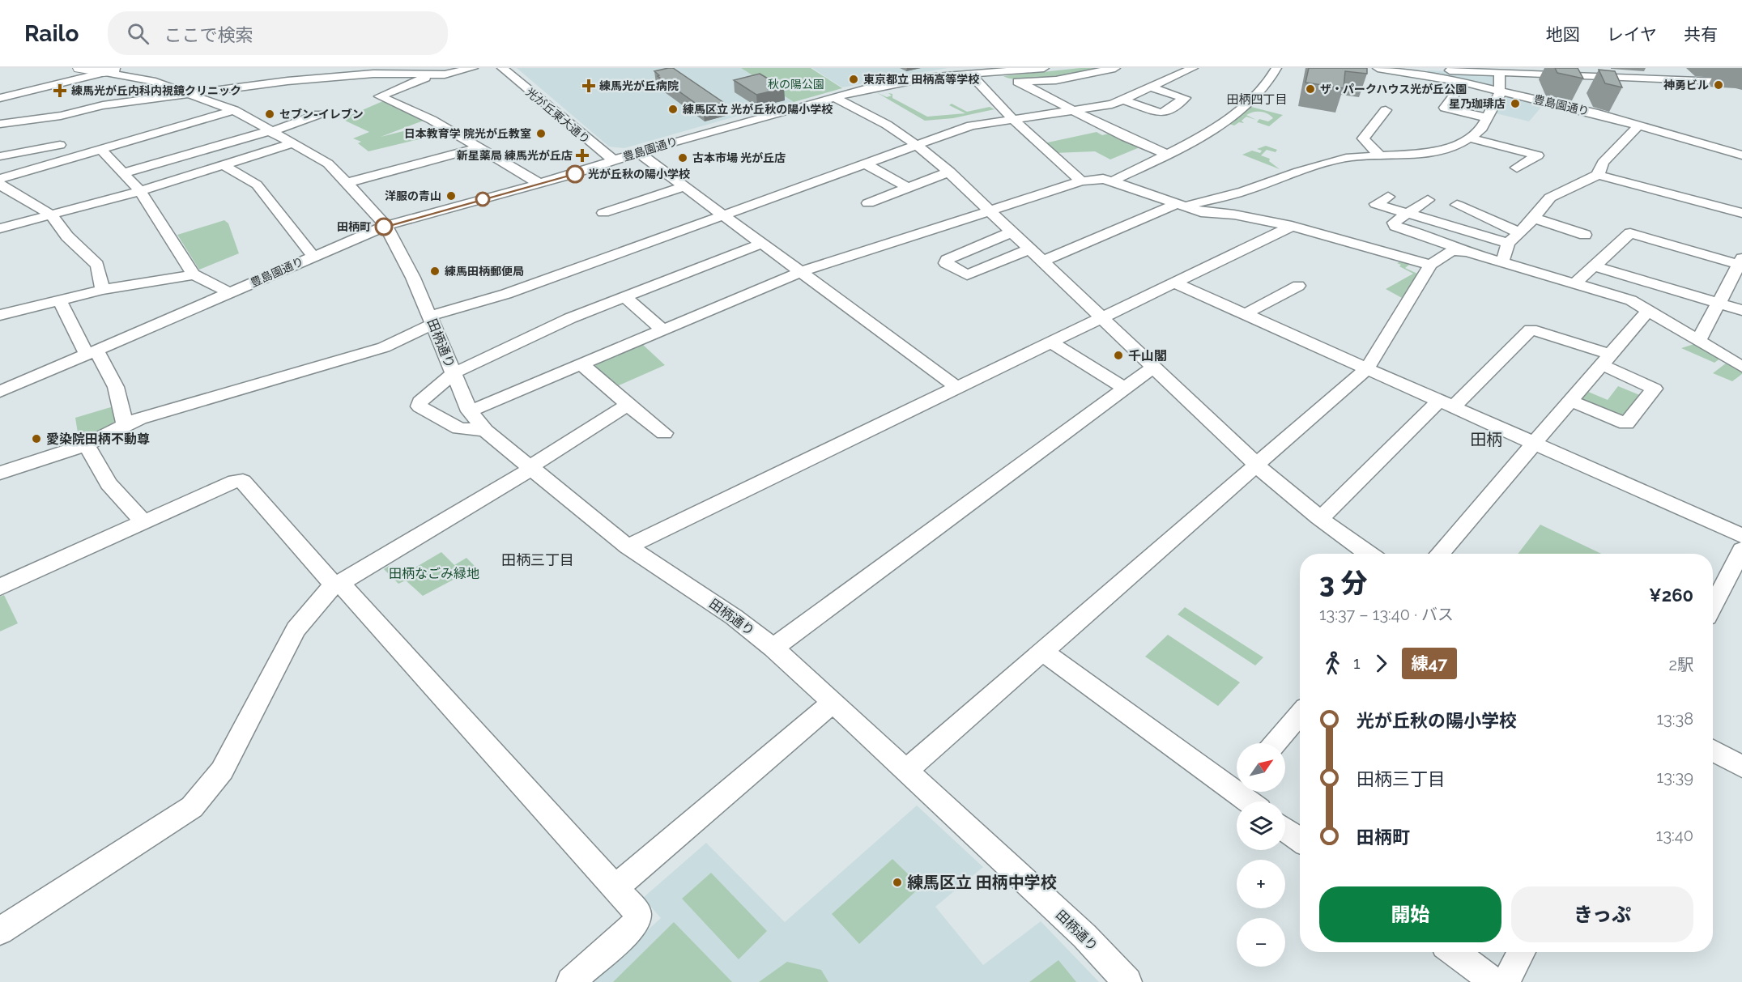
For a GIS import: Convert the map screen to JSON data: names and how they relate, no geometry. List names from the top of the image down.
{
  "streets": {
    "street": ["豊島園通り", "光が丘東大通り", "田柄通り"]
  },
  "crossings": [
    ["豊島園通り", "光が丘東大通り"],
    ["豊島園通り", "田柄通り"]
  ],
  "districts": ["田柄四丁目", "田柄", "田柄三丁目"],
  "parks": ["秋の陽公園", "田柄なごみ緑地"],
  "places": {
    "other": [
      "東京都立 田柄高等学校",
      "神勇ビル",
      "ザ・パークハウス光が丘公園",
      "星乃珈琲店",
      "練馬区立 光が丘秋の陽小学校",
      "セブン-イレブン",
      "日本教育学 院光が丘教室",
      "古本市場 光が丘店",
      "光が丘秋の陽小学校",
      "洋服の青山",
      "田柄町",
      "練馬田柄郵便局",
      "千山閣",
      "愛染院田柄不動尊",
      "練馬区立 田柄中学校"
    ],
    "health": ["練馬光が丘病院", "練馬光が丘内科内視鏡クリニック", "新星薬局 練馬光が丘店"]
  },
  "lines": ["bus line 練47"],
  "north": "top right",
  "page": {
    "header": "Railo",
    "search": "ここで検索",
    "nav": ["地図", "レイヤ", "共有"],
    "heading": ["3 分", "13:37 – 13:40 · バス", "¥260"],
    "legs": ["1", "練47", "2駅"],
    "list": [
      {
        "name": "光が丘秋の陽小学校",
        "value": "13:38"
      },
      {
        "name": "田柄三丁目",
        "value": "13:39"
      },
      {
        "name": "田柄町",
        "value": "13:40"
      }
    ],
    "map_buttons": ["+", "−"],
    "buttons": ["開始", "きっぷ"]
  }
}
